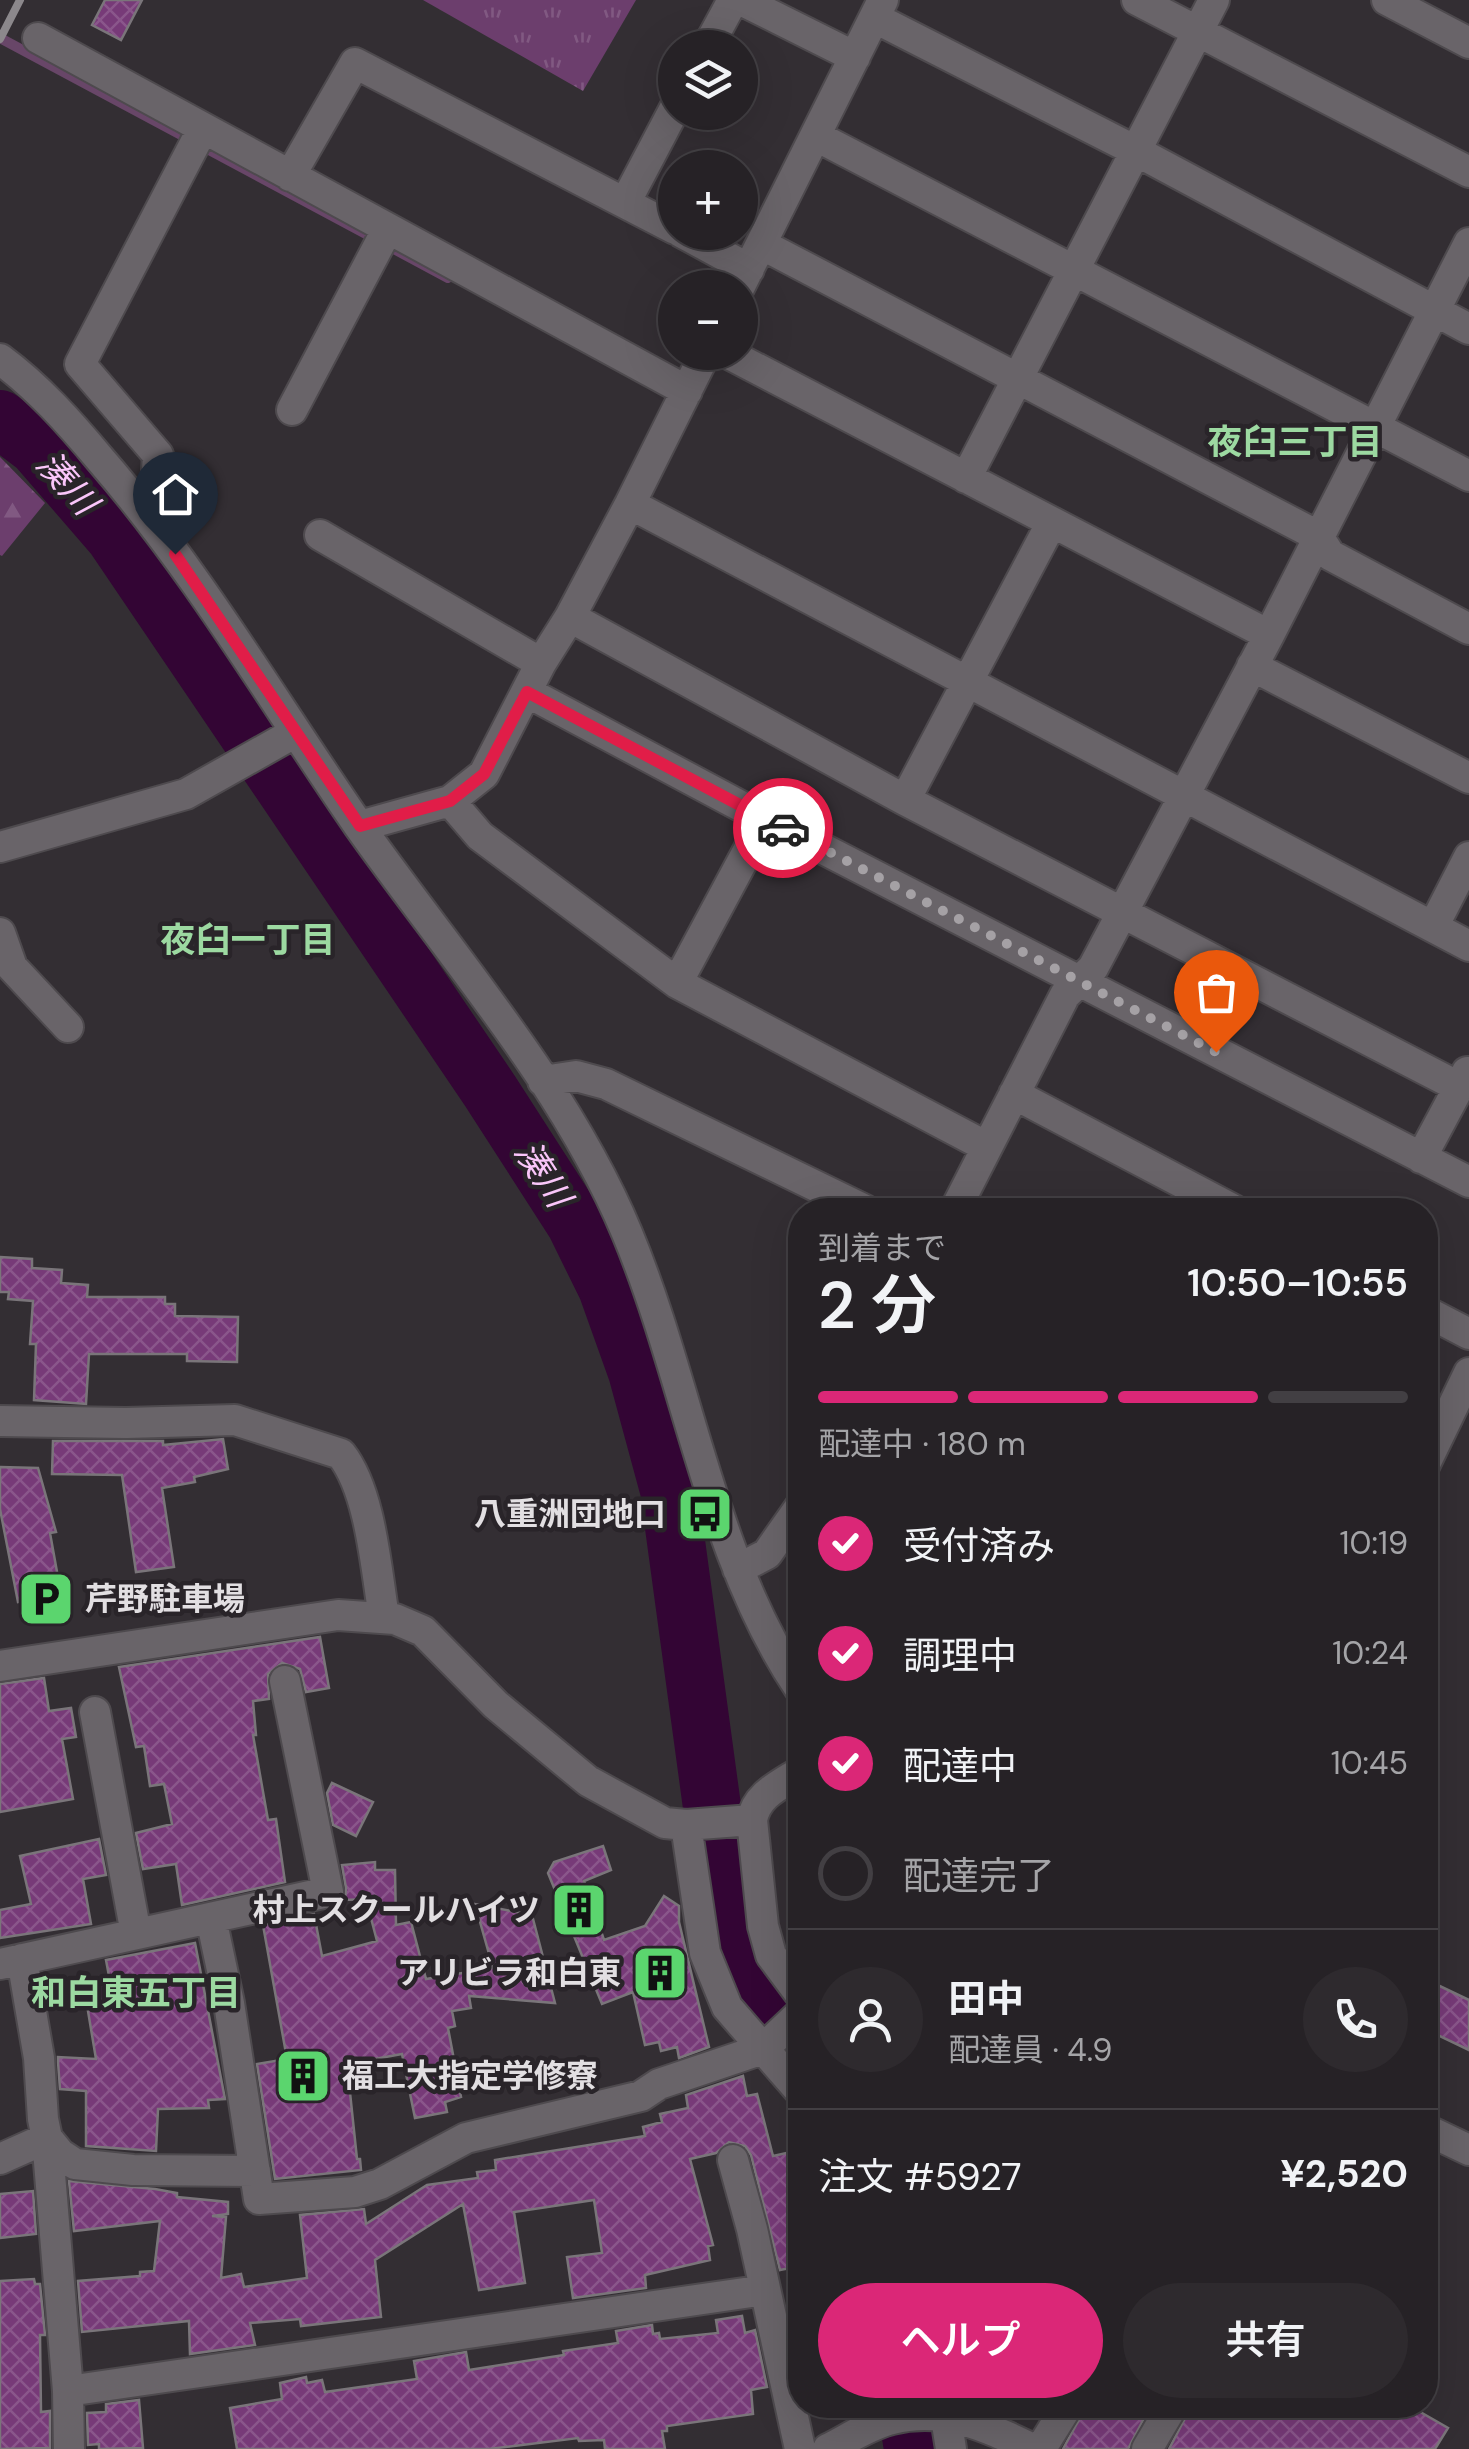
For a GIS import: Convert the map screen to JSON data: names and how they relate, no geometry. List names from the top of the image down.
{
  "districts": ["夜臼三丁目", "夜臼一丁目", "和白東五丁目"],
  "water": ["湊川"],
  "places": {
    "bus stop": ["八重洲団地口"],
    "parking": ["芹野駐車場"],
    "building": ["村上スクールハイツ", "アリビラ和白東", "福工大指定学修寮"]
  },
  "page": {
    "map_buttons": ["+", "−"],
    "heading": ["2 分", "到着まで", "10:50–10:55"],
    "panel": [
      "田中",
      "配達員 · 4.9",
      "注文 #5927",
      "¥2,520"
    ],
    "bar": "配達中 · 180 m",
    "list": [
      ["受付済み", "10:19"],
      ["調理中", "10:24"],
      ["配達中", "10:45"],
      "配達完了"
    ],
    "buttons": ["ヘルプ", "共有"]
  }
}
